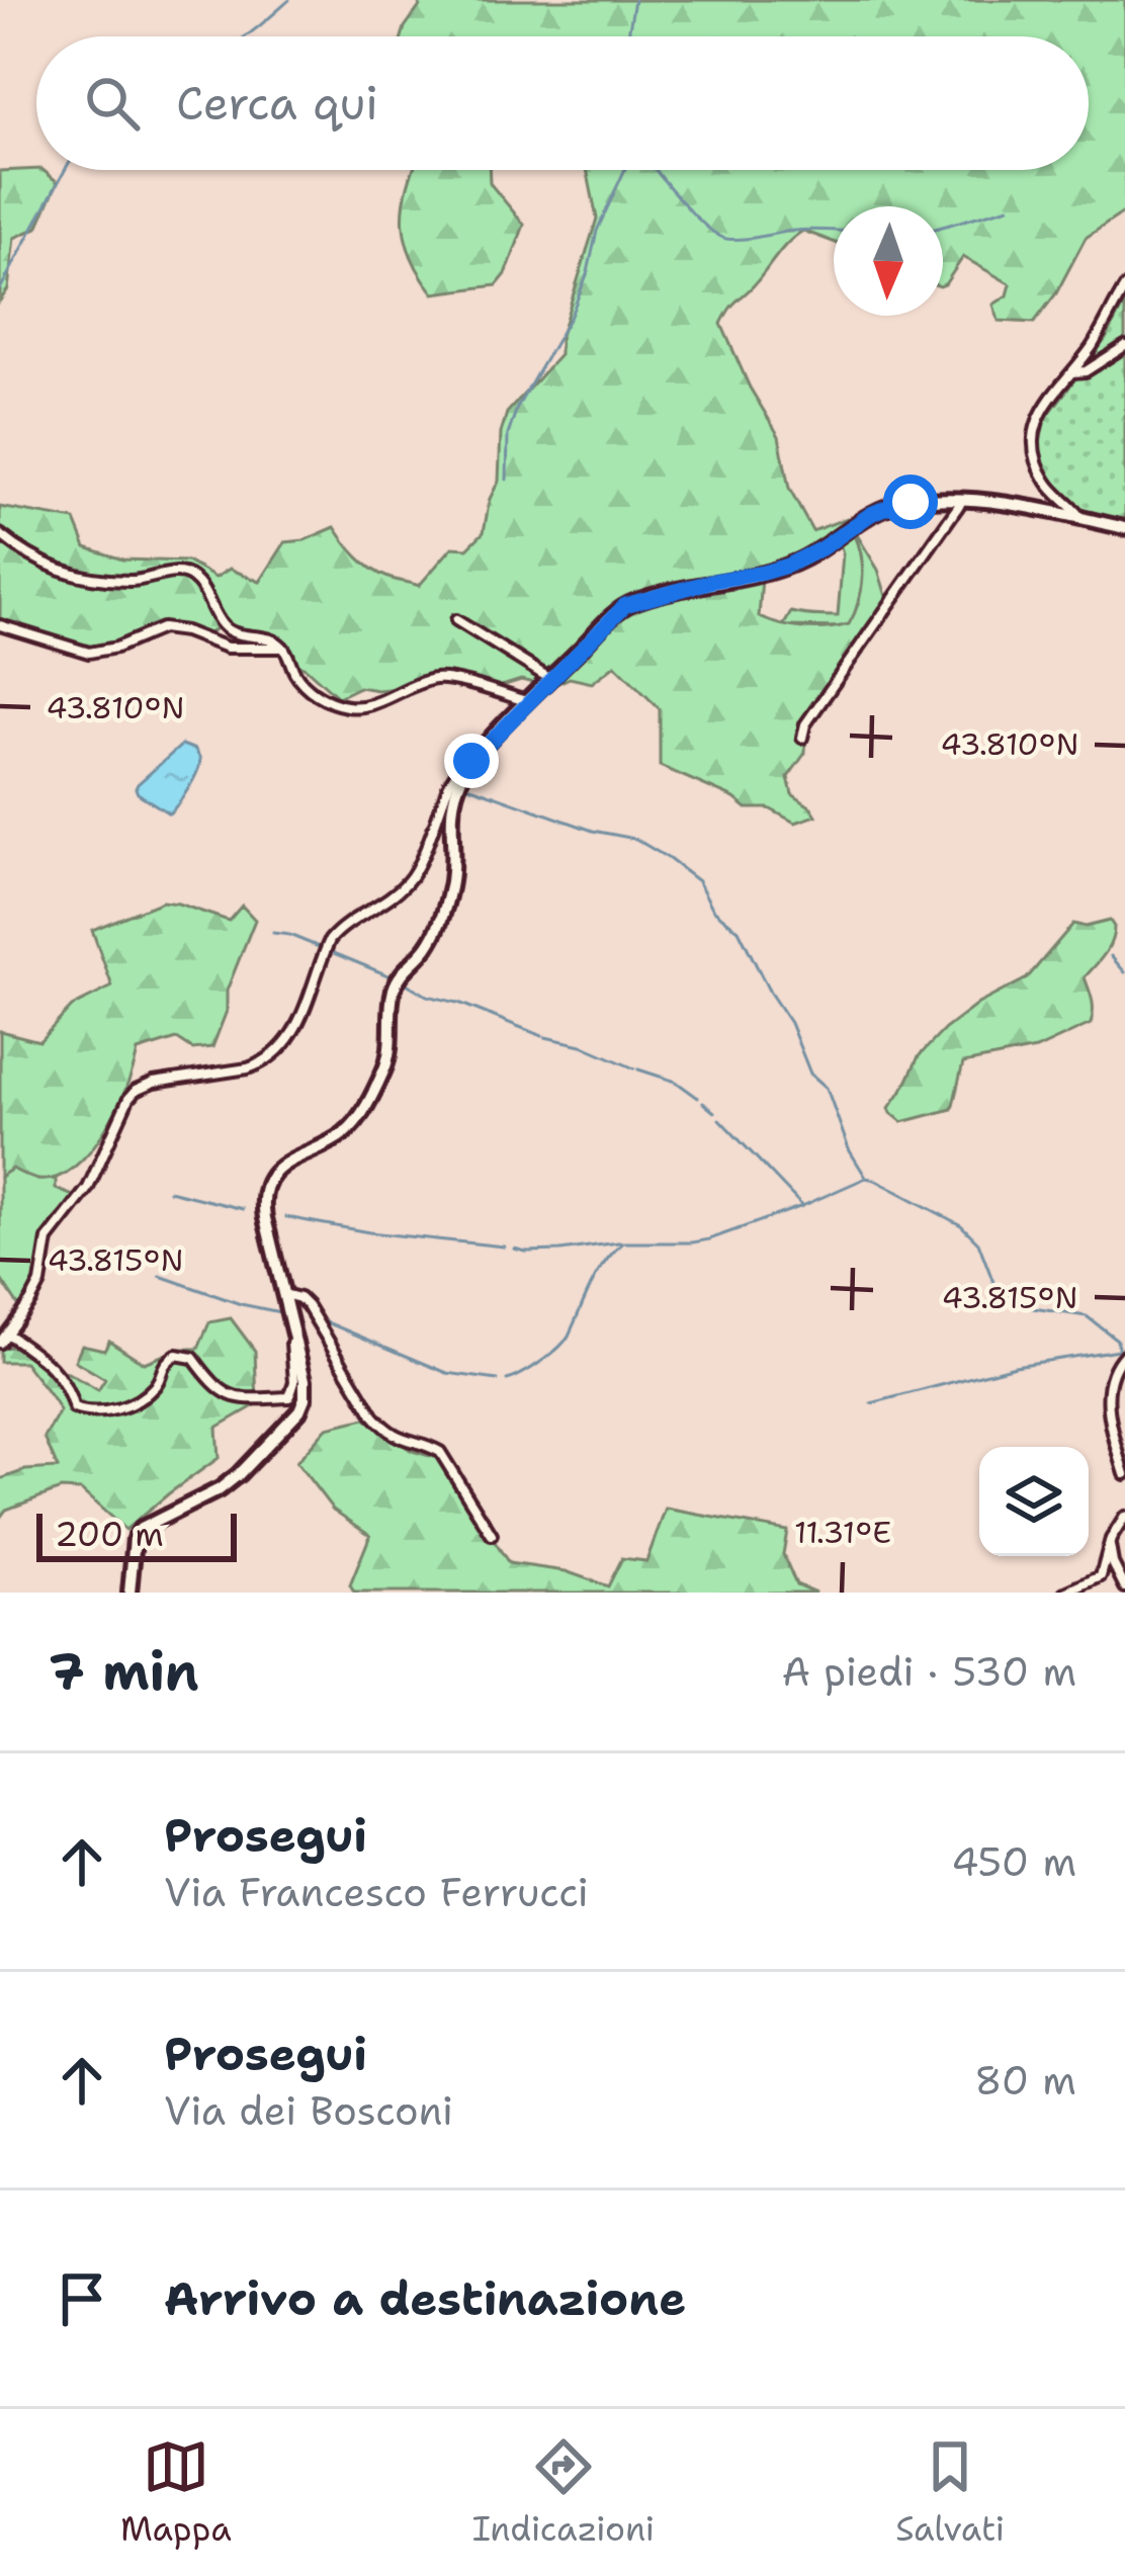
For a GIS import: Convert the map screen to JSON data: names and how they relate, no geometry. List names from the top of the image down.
{
  "scale_bar": "200 m",
  "north": "bottom",
  "page": {
    "search": "Cerca qui",
    "scale": "200 m",
    "heading": ["7 min", "A piedi · 530 m"],
    "list": [
      ["Prosegui", "Via Francesco Ferrucci", "450 m"],
      ["Prosegui", "Via dei Bosconi", "80 m"],
      "Arrivo a destinazione"
    ],
    "nav": ["Mappa", "Indicazioni", "Salvati"]
  },
  "coordinates": ["43.810°N", "43.815°N", "11.31°E"]
}
